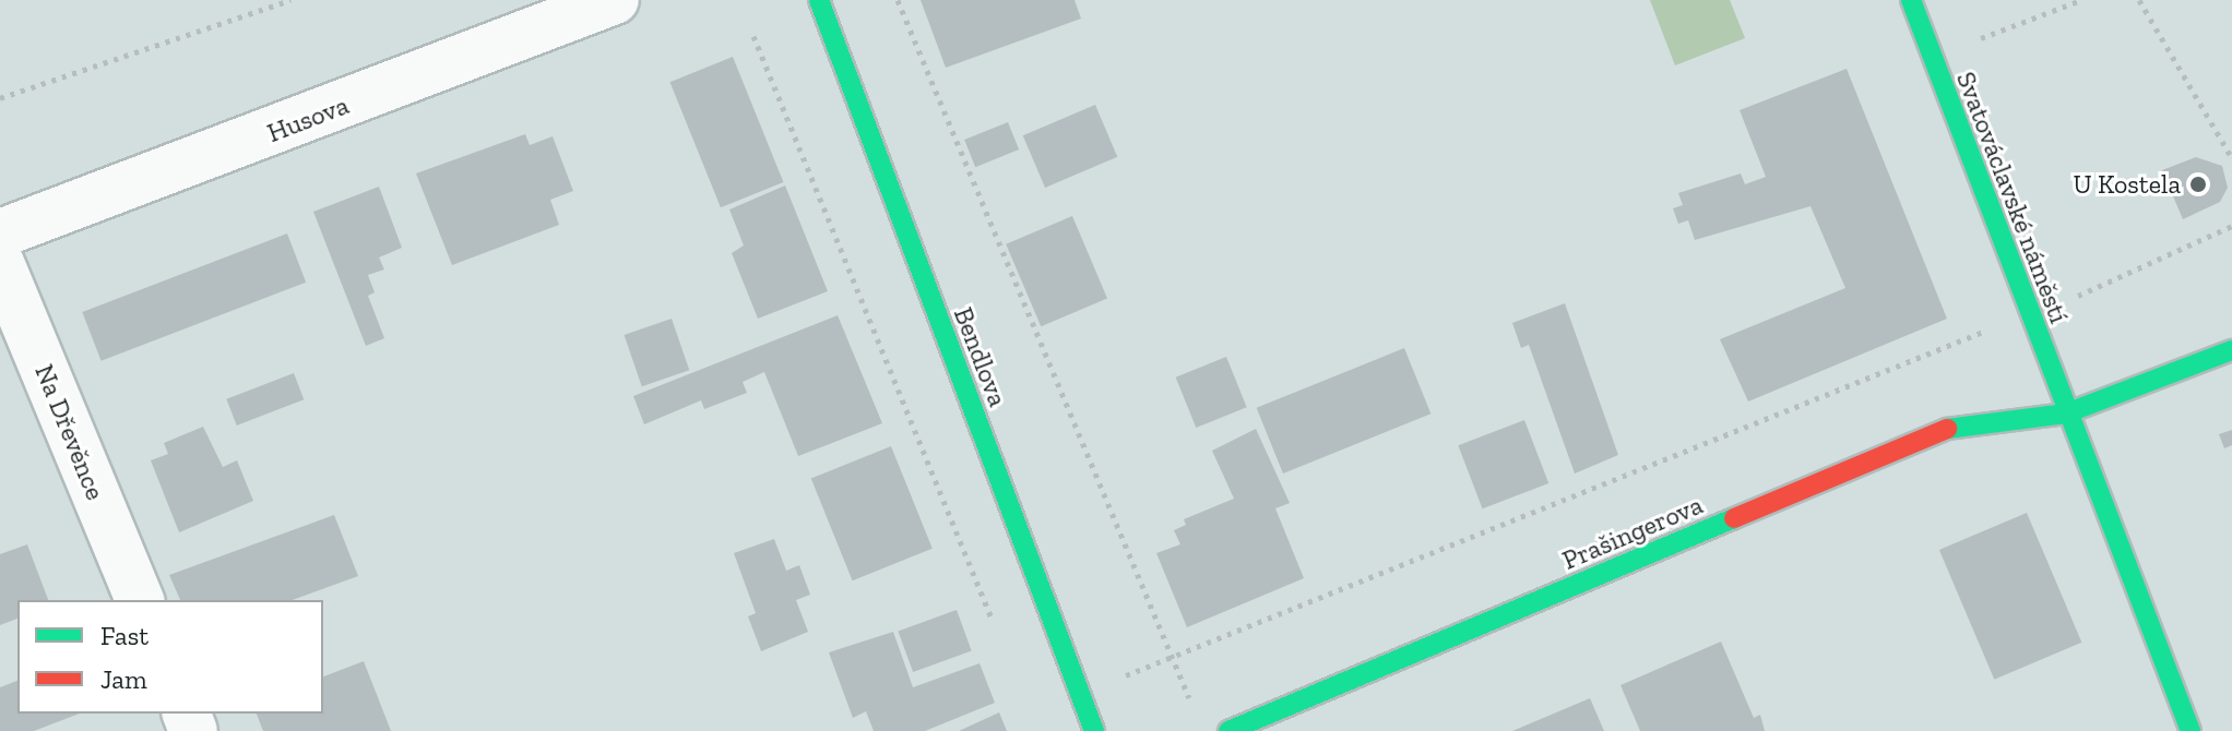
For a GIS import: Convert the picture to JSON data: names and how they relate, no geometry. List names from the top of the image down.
{
  "streets": {
    "street": [
      "Husova",
      "Svatováclavské náměstí",
      "Bendlova",
      "Na Dřevěnce",
      "Prašingerova"
    ]
  },
  "crossings": [
    ["Svatováclavské náměstí", "Prašingerova"]
  ],
  "places": ["U Kostela"],
  "legend": ["Fast", "Jam"]
}
